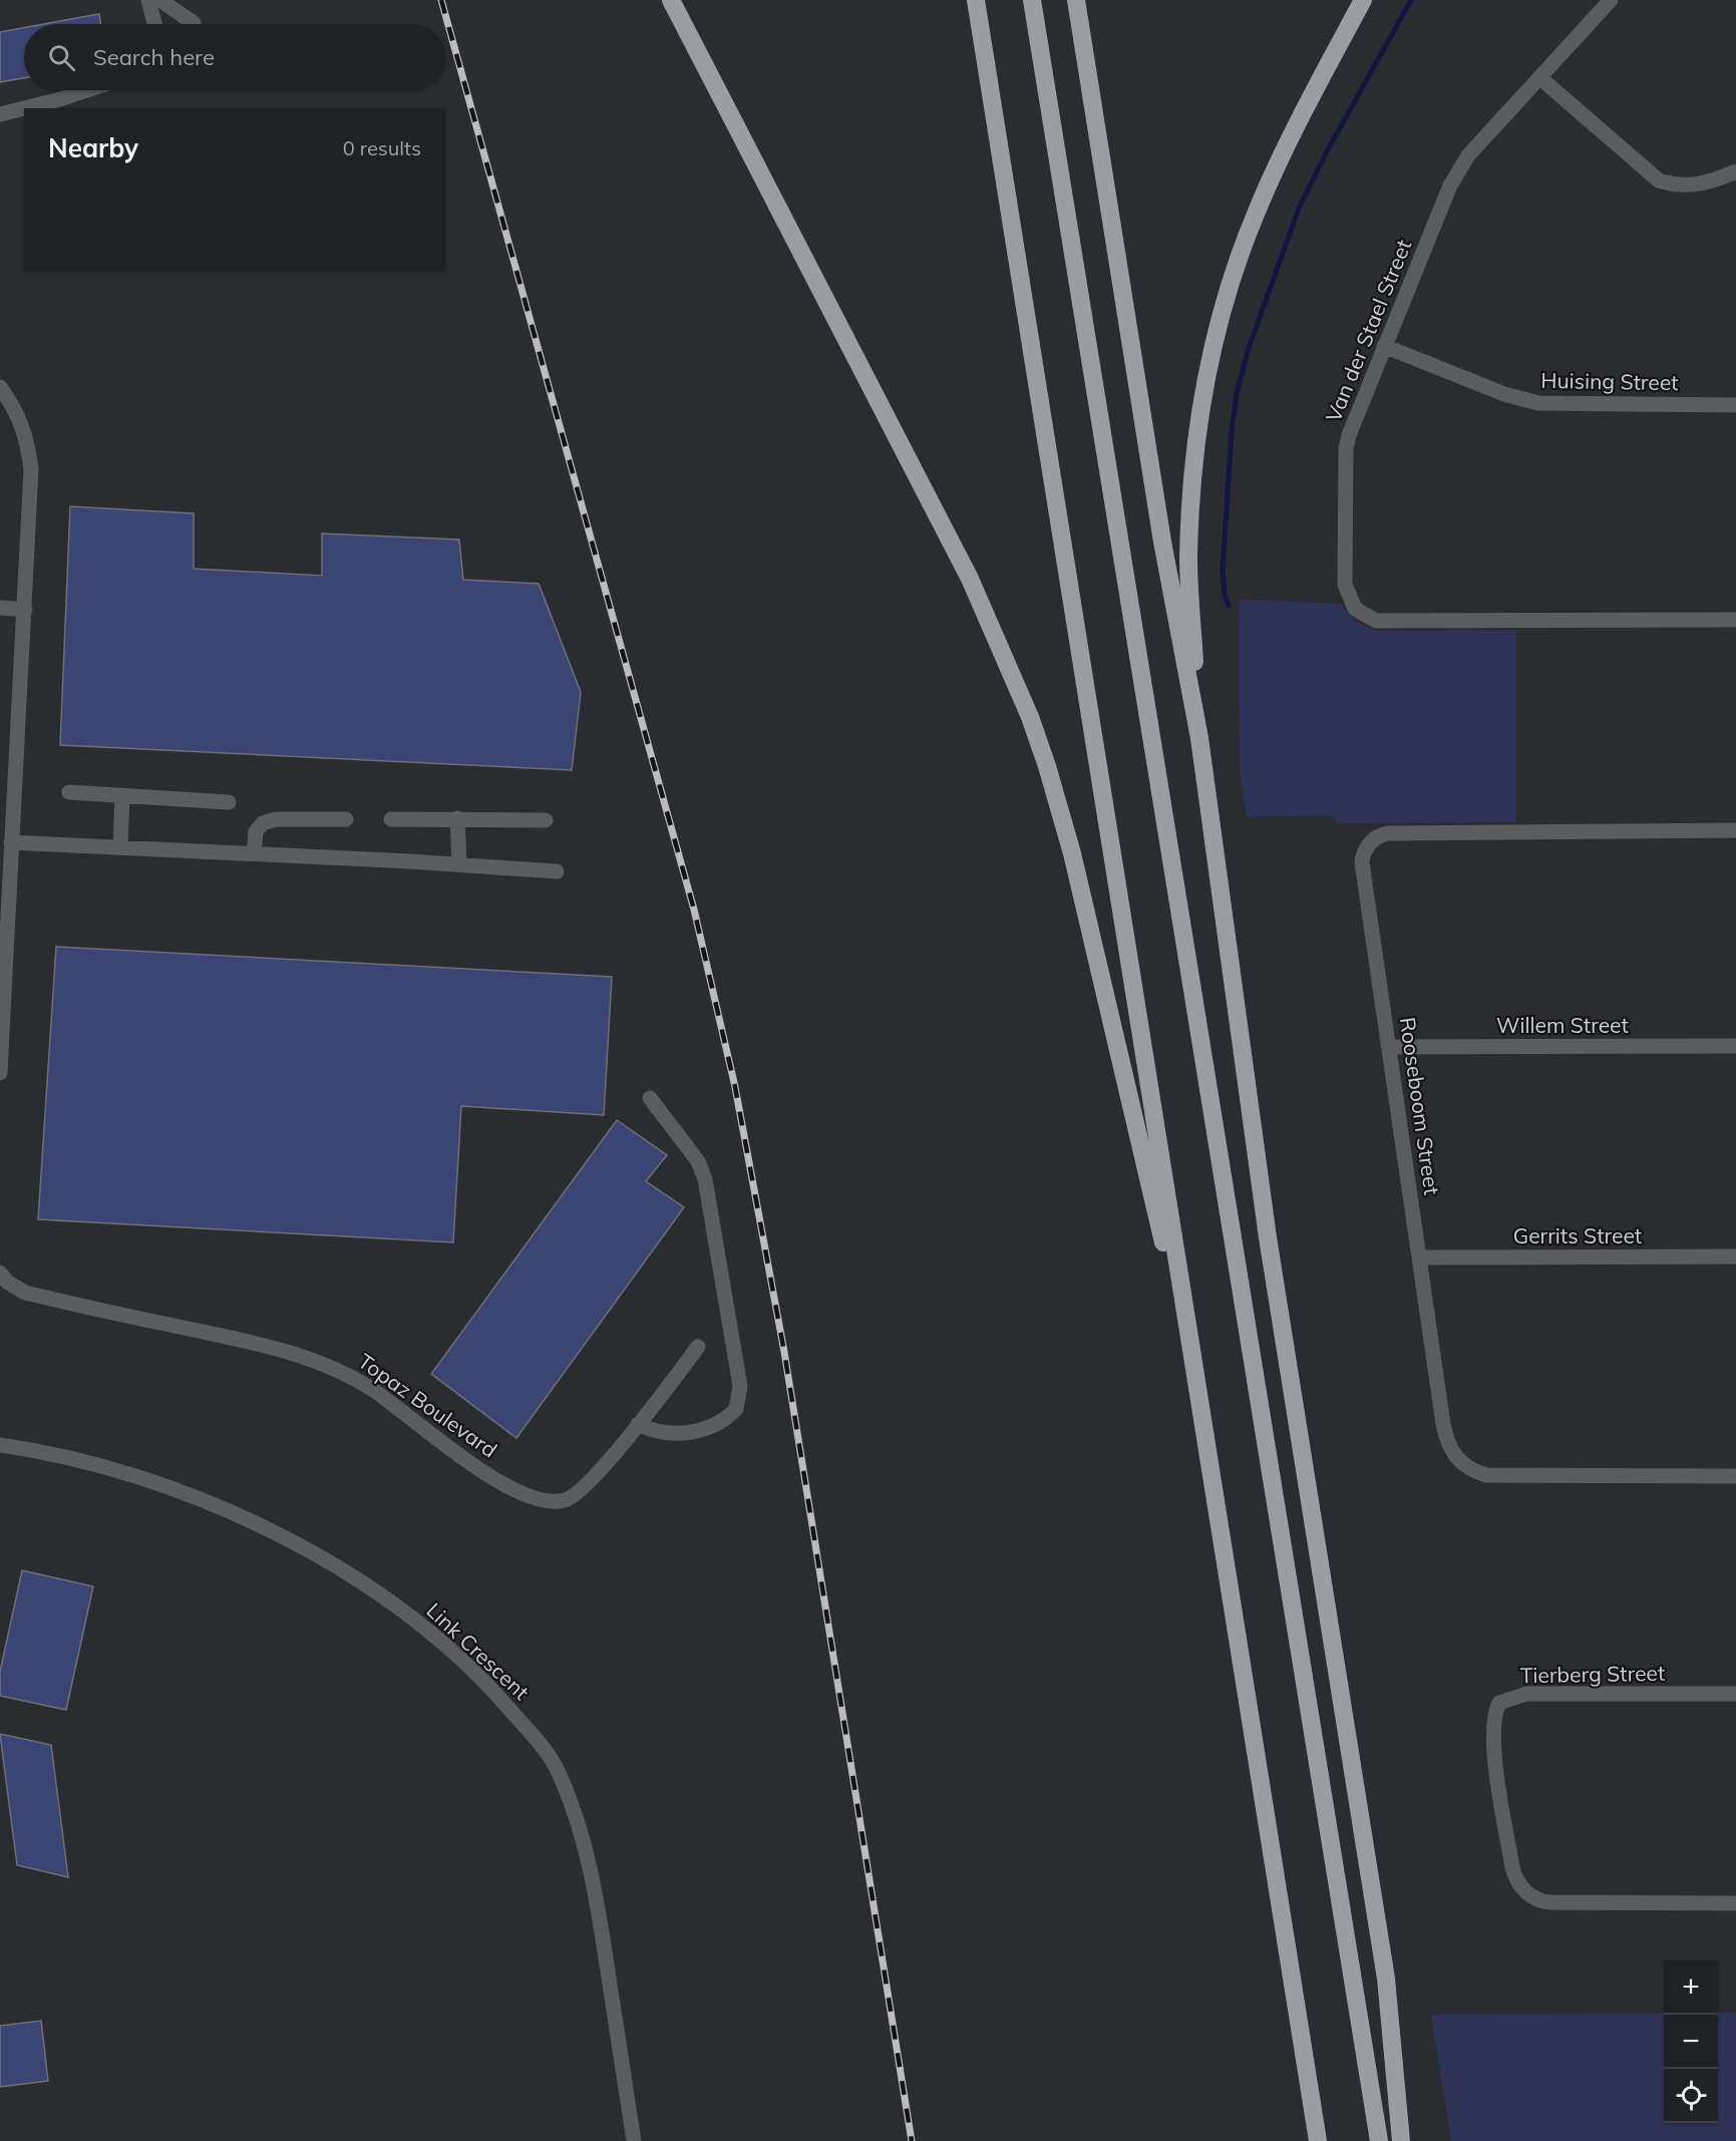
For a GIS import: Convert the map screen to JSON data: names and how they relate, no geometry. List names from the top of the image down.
{
  "streets": {
    "street": [
      "Van der Stael Street",
      "Huising Street",
      "Willem Street",
      "Rooseboom Street",
      "Gerrits Street",
      "Topaz Boulevard",
      "Link Crescent",
      "Tierberg Street"
    ]
  },
  "crossings": [
    ["Van der Stael Street", "Huising Street"],
    ["Willem Street", "Rooseboom Street"],
    ["Rooseboom Street", "Gerrits Street"]
  ],
  "page": {
    "search": "Search here",
    "heading": ["Nearby", "0 results"],
    "map_buttons": ["+", "−"]
  }
}
